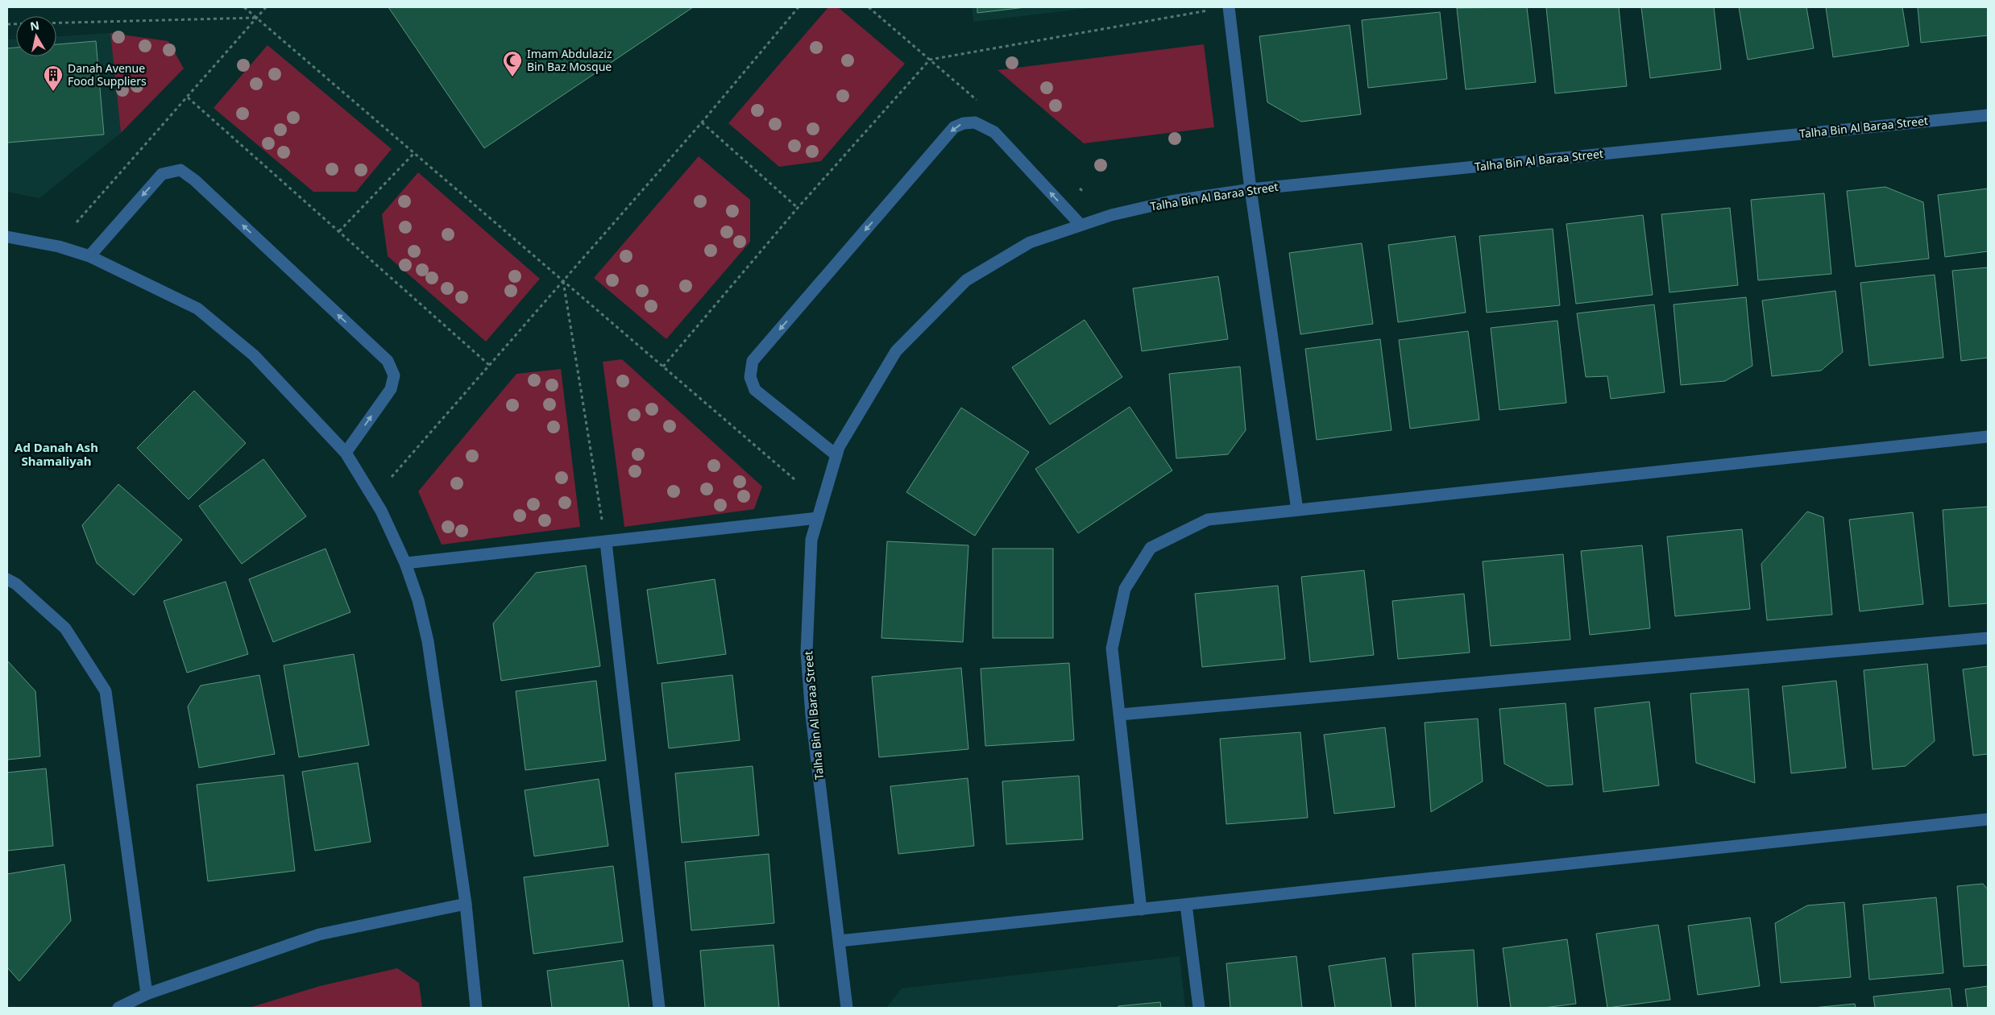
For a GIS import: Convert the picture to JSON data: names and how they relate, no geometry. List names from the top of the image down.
{
  "streets": {
    "street": ["Talha Bin Al Baraa Street"]
  },
  "districts": ["Ad Danah Ash Shamaliyah"],
  "places": {
    "mosque": ["Imam Abdulaziz Bin Baz Mosque"],
    "building": ["Danah Avenue Food Suppliers"]
  },
  "north": "top"
}
